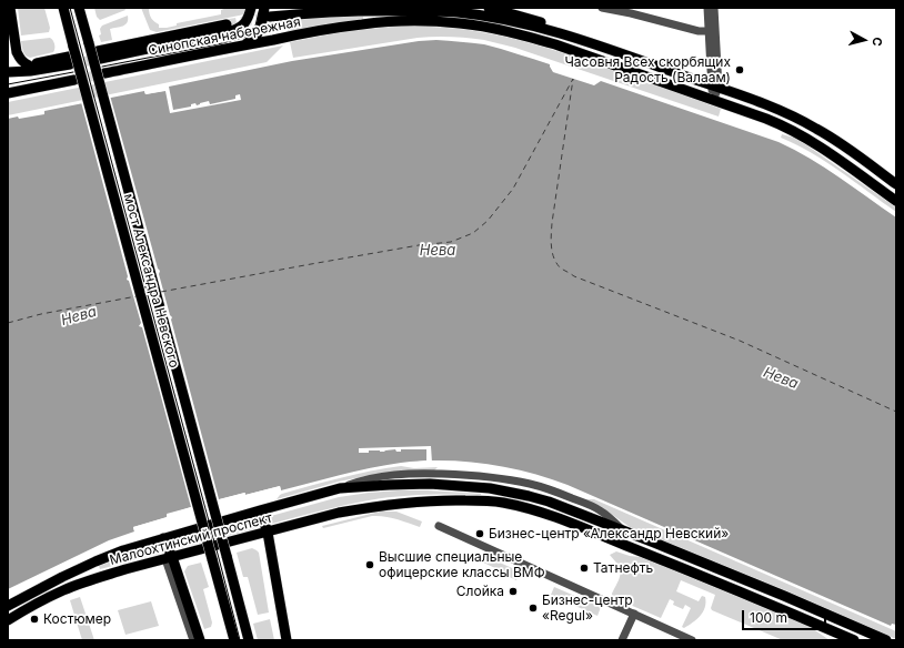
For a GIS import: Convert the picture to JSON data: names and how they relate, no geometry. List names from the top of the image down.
{
  "streets": {
    "main road": ["Синопская набережная", "мост Александра Невского", "Малоохтинский проспект"]
  },
  "water": ["Нева"],
  "places": [
    "Часовня Всех скорбящих Радость (Валаам)",
    "Бизнес-центр «Александр Невский»",
    "Высшие специальные офицерские классы ВМФ",
    "Татнефть",
    "Слойка",
    "Бизнес-центр «Regul»",
    "Костюмер"
  ],
  "scale_bar": "100 m",
  "north": "right"
}
